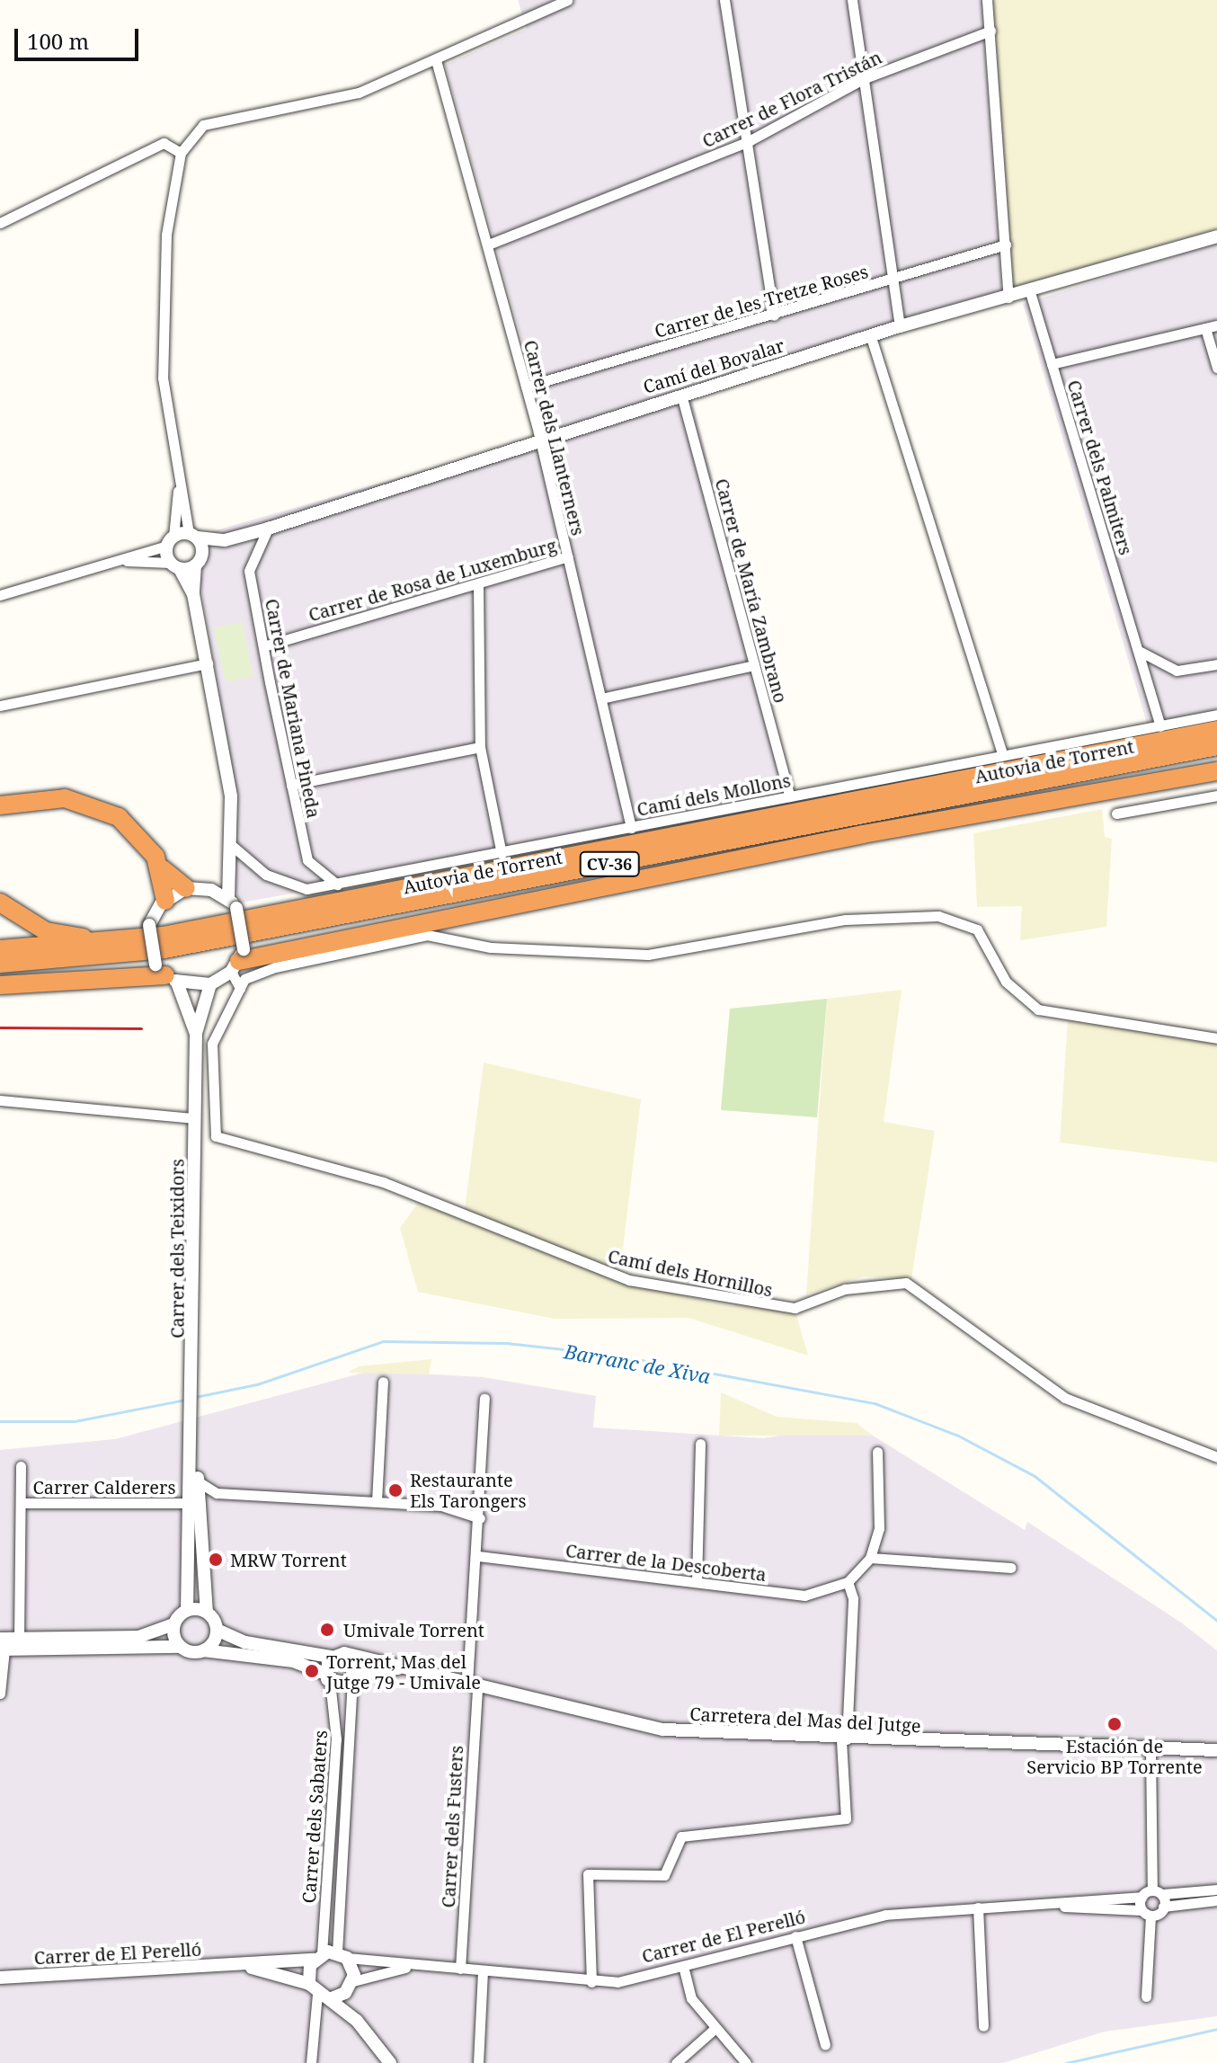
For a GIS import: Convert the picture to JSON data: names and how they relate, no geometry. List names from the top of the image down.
{
  "streets": {
    "highway": ["Autovia de Torrent", "CV-36"],
    "street": [
      "Carrer de Flora Tristán",
      "Carrer de les Tretze Roses",
      "Camí del Bovalar",
      "Carrer dels Llanterners",
      "Carrer dels Palmiters",
      "Carrer de Rosa de Luxemburg",
      "Carrer de María Zambrano",
      "Carrer de Mariana Pineda",
      "Camí dels Mollons",
      "Carrer dels Teixidors",
      "Camí dels Hornillos",
      "Carrer Calderers",
      "Carrer de la Descoberta",
      "Carretera del Mas del Jutge",
      "Carrer dels Sabaters",
      "Carrer dels Fusters",
      "Carrer de El Perelló"
    ]
  },
  "crossings": [
    ["Carrer de Flora Tristán", "Carrer dels Llanterners"],
    ["Carrer de les Tretze Roses", "Carrer dels Llanterners"],
    ["Camí del Bovalar", "Carrer dels Llanterners"],
    ["Camí del Bovalar", "Carrer dels Palmiters"],
    ["Camí del Bovalar", "Carrer de María Zambrano"],
    ["Camí del Bovalar", "Carrer de Mariana Pineda"],
    ["Carrer dels Llanterners", "Carrer de Rosa de Luxemburg"],
    ["Carrer dels Llanterners", "Camí dels Mollons"],
    ["Carrer dels Palmiters", "Camí dels Mollons"],
    ["Carrer de Rosa de Luxemburg", "Carrer de Mariana Pineda"],
    ["Carrer de María Zambrano", "Camí dels Mollons"],
    ["Carrer de Mariana Pineda", "Camí dels Mollons"],
    ["Carrer dels Teixidors", "Carrer Calderers"],
    ["Carrer Calderers", "Carrer dels Fusters"],
    ["Carrer de la Descoberta", "Carrer dels Fusters"],
    ["Carretera del Mas del Jutge", "Carrer dels Sabaters"],
    ["Carretera del Mas del Jutge", "Carrer dels Fusters"],
    ["Carrer dels Sabaters", "Carrer de El Perelló"],
    ["Carrer dels Fusters", "Carrer de El Perelló"]
  ],
  "water": ["Barranc de Xiva"],
  "places": [
    "Restaurante Els Tarongers",
    "MRW Torrent",
    "Umivale Torrent",
    "Torrent, Mas del Jutge 79 - Umivale",
    "Estación de Servicio BP Torrente"
  ],
  "scale_bar": "100 m"
}
